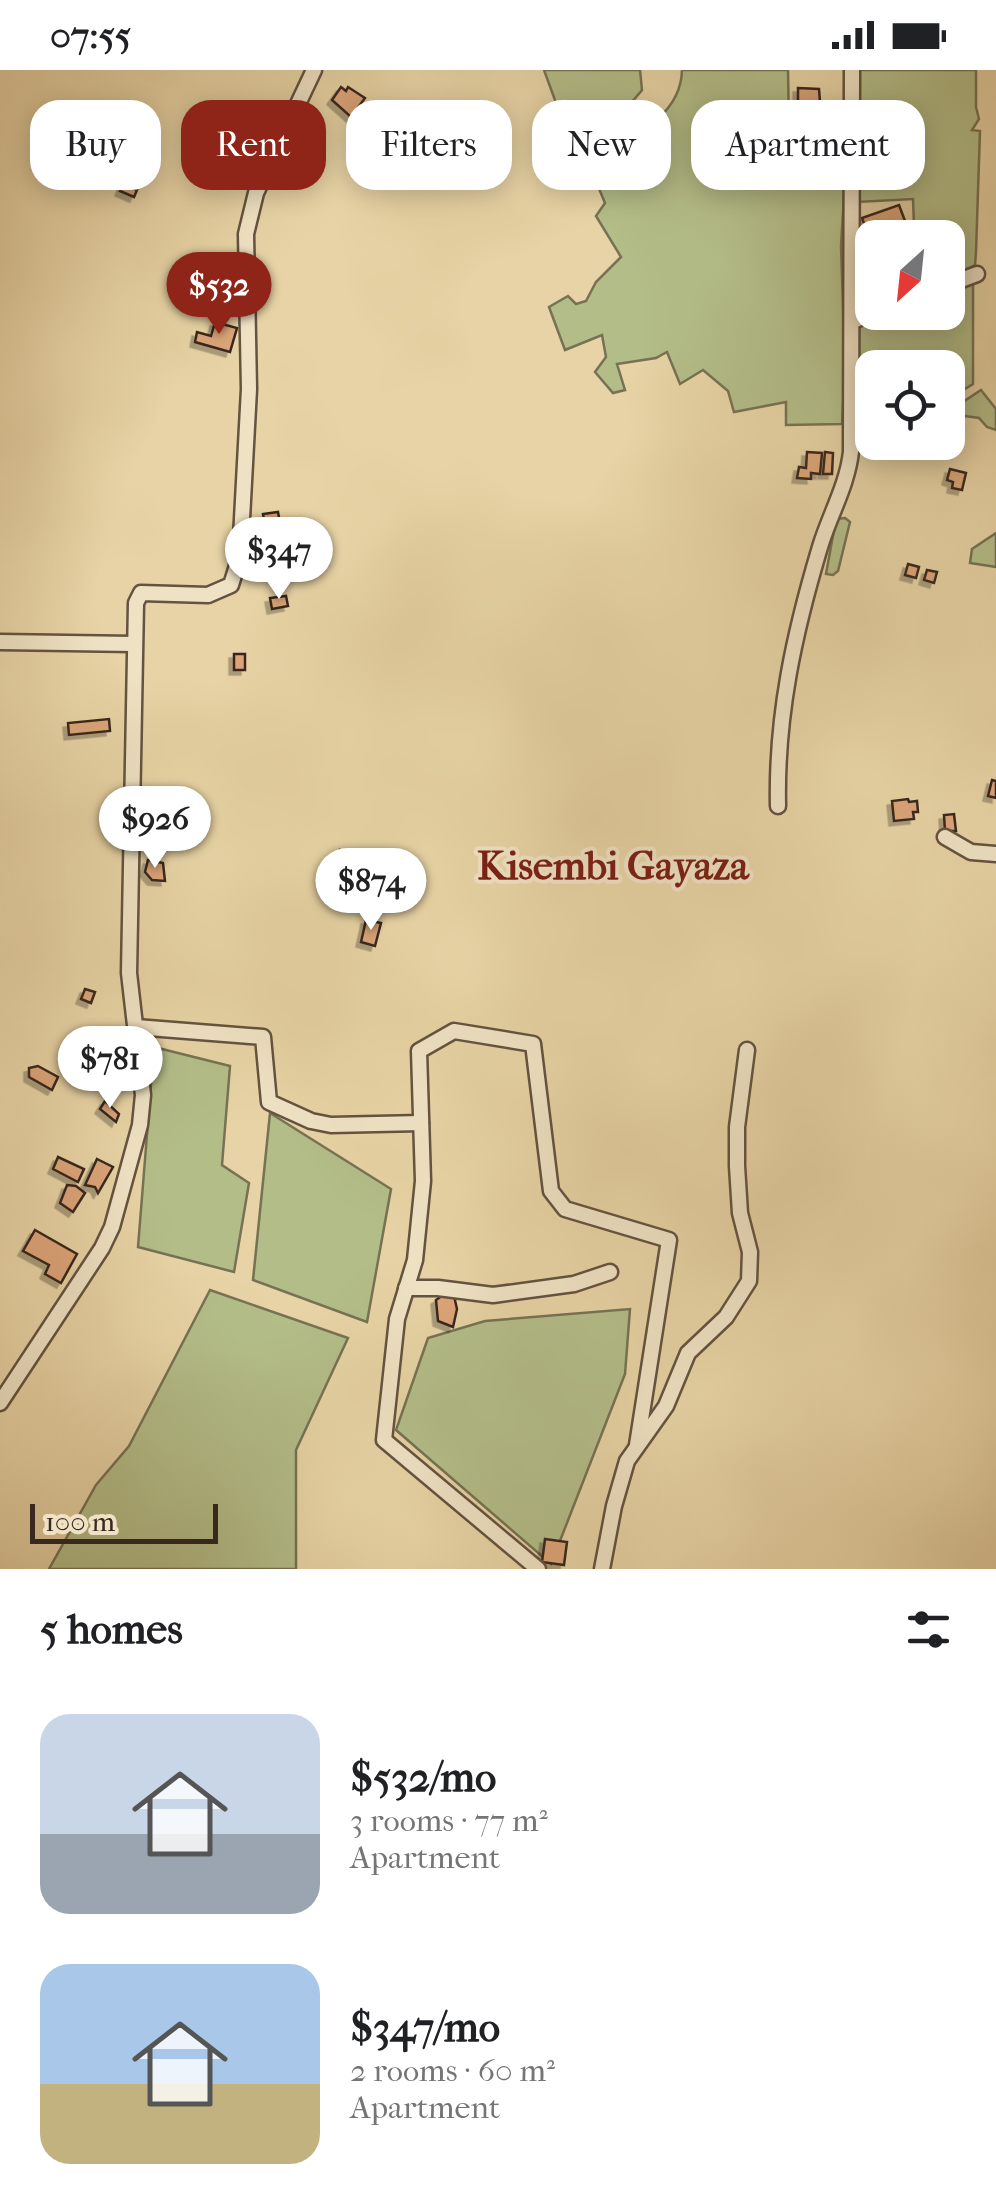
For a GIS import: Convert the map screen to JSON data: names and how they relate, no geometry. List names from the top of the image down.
{
  "districts": ["Kisembi Gayaza"],
  "scale_bar": "100 m",
  "north": "bottom left",
  "page": {
    "status": "07:55",
    "chip": [
      "Buy",
      "Rent",
      "Filters",
      "New",
      "Apartment"
    ],
    "price": [
      "$532",
      "$347",
      "$926",
      "$874",
      "$781"
    ],
    "scale": "100 m",
    "heading": "5 homes",
    "list": [
      {
        "name": "$532/mo",
        "note": "3 rooms · 77 m² · Apartment"
      },
      {
        "name": "$347/mo",
        "note": "2 rooms · 60 m² · Apartment"
      }
    ]
  }
}
